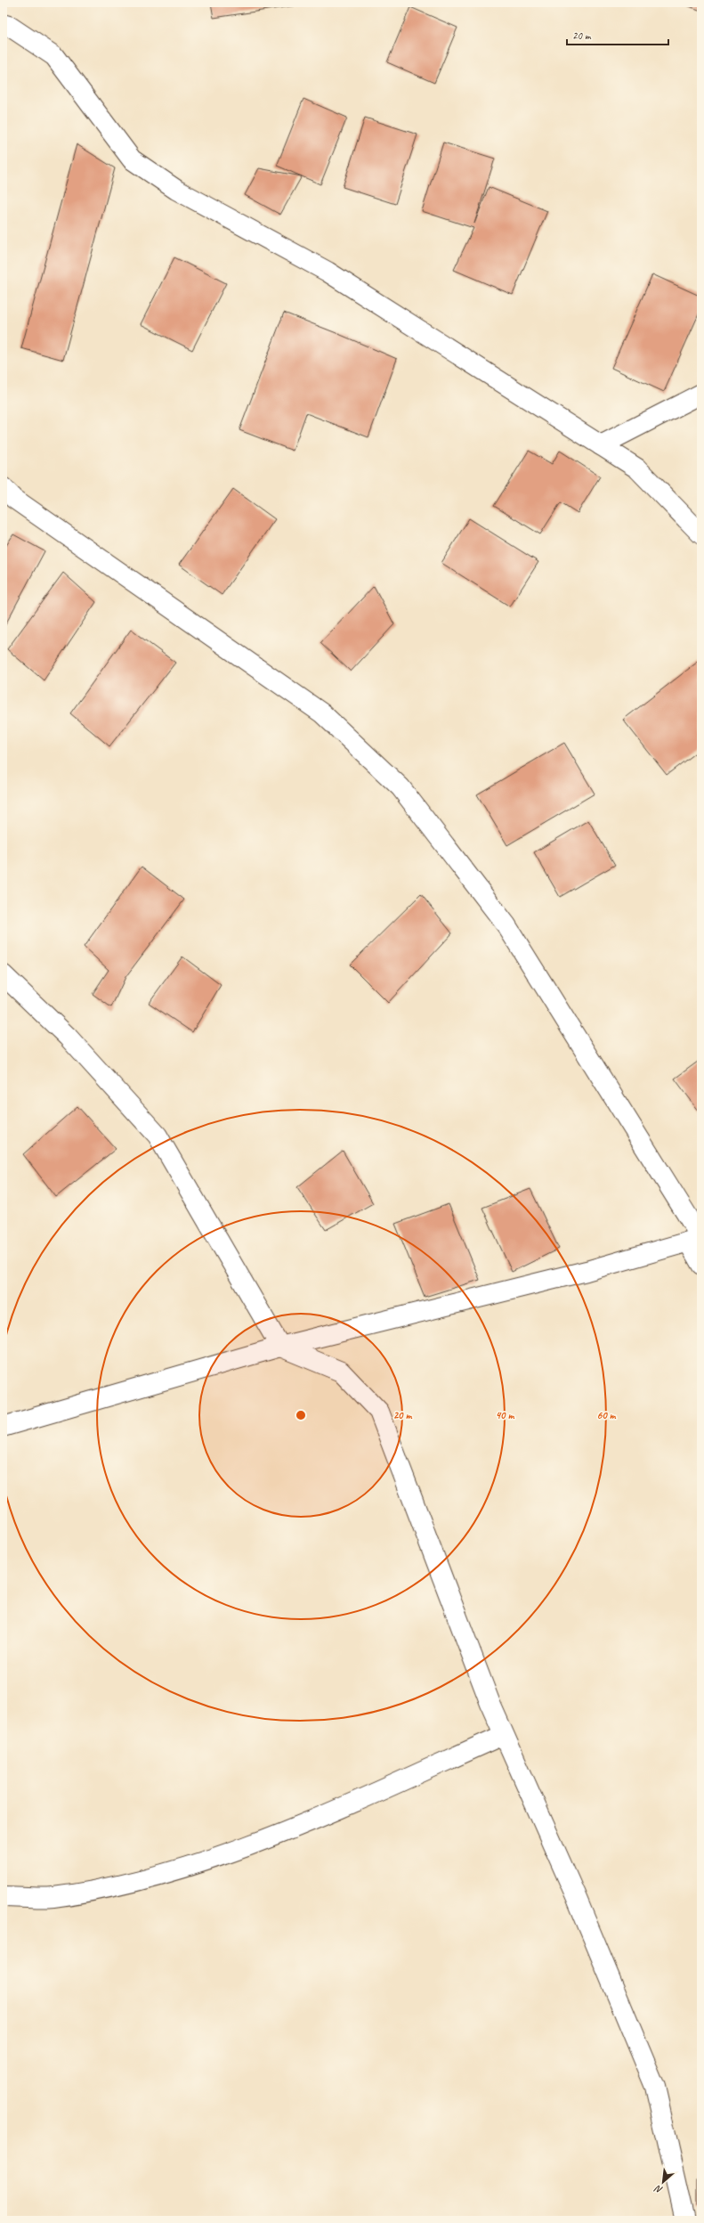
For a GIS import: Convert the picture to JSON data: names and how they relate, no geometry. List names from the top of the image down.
{
  "scale_bar": "20 m",
  "north": "bottom left",
  "rings": ["20 m", "40 m", "60 m"]
}
